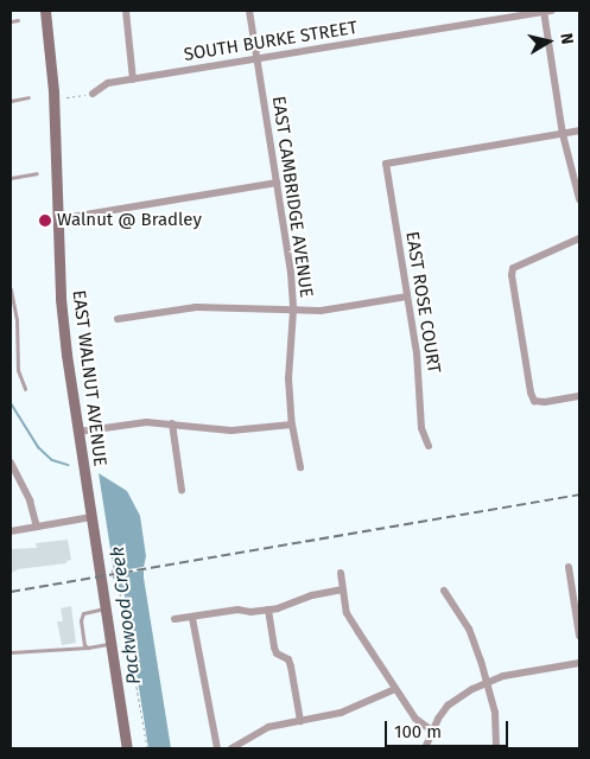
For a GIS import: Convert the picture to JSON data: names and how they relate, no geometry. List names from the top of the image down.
{
  "streets": {
    "main road": ["EAST WALNUT AVENUE"],
    "street": ["SOUTH BURKE STREET", "EAST CAMBRIDGE AVENUE", "EAST ROSE COURT"]
  },
  "crossings": [
    ["SOUTH BURKE STREET", "EAST CAMBRIDGE AVENUE"]
  ],
  "water": ["Packwood Creek"],
  "places": ["Walnut @ Bradley"],
  "scale_bar": "100 m",
  "north": "right"
}
